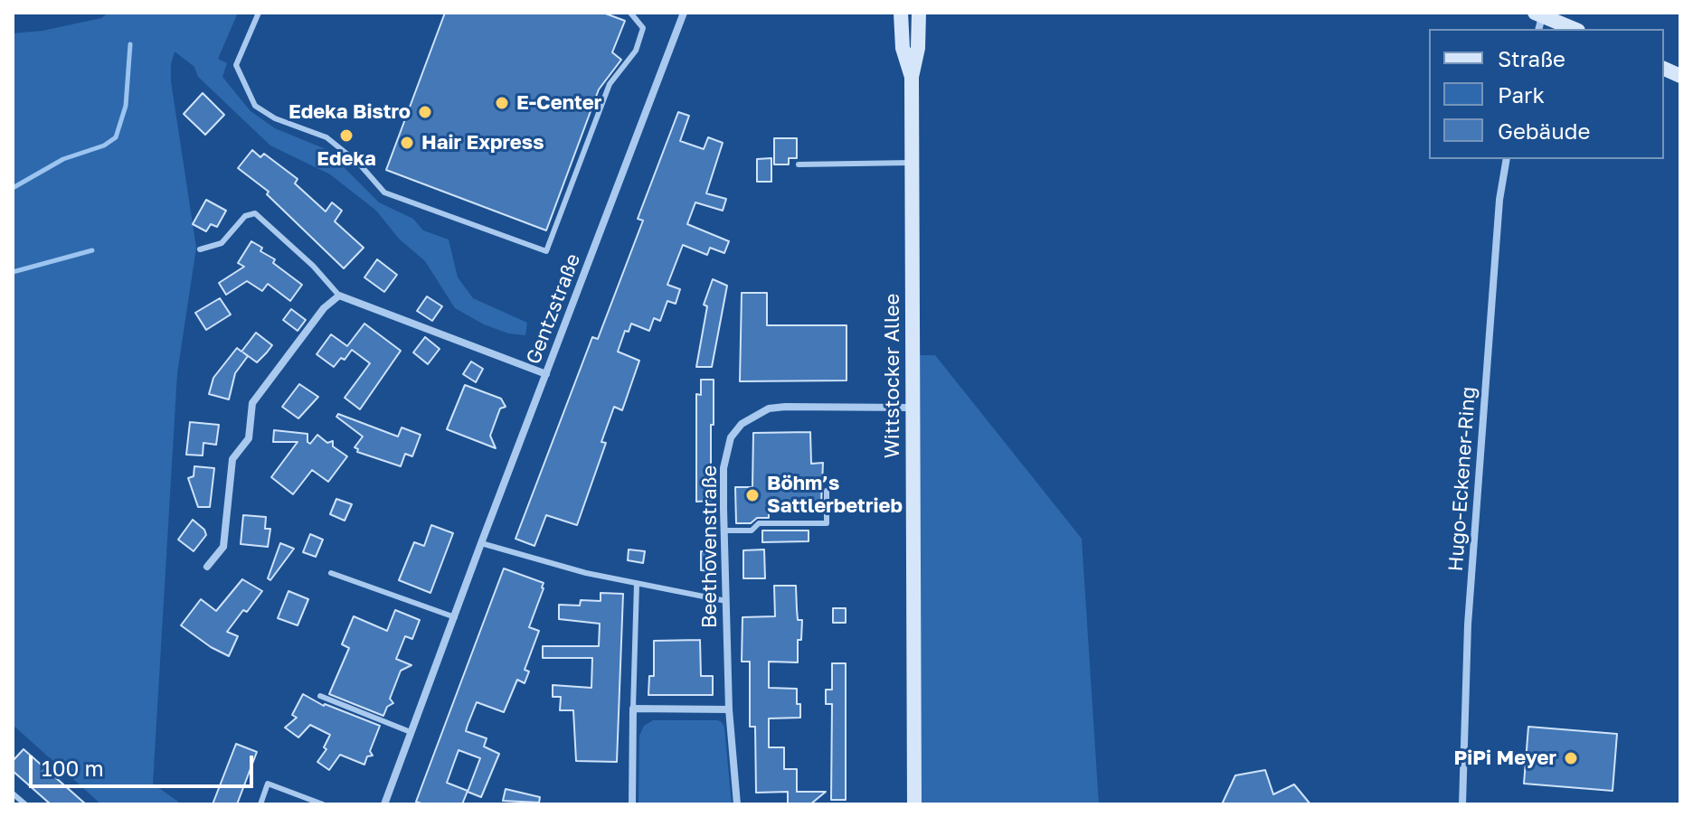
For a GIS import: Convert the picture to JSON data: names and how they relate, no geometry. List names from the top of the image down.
{
  "streets": {
    "main road": ["Wittstocker Allee"],
    "street": ["Gentzstraße", "Hugo-Eckener-Ring", "Beethovenstraße"]
  },
  "crossings": [
    ["Wittstocker Allee", "Beethovenstraße"]
  ],
  "places": [
    "E-Center",
    "Edeka Bistro",
    "Edeka",
    "Hair Express",
    "Böhm’s Sattlerbetrieb",
    "PiPi Meyer"
  ],
  "legend": ["Straße", "Park", "Gebäude"],
  "scale_bar": "100 m"
}
